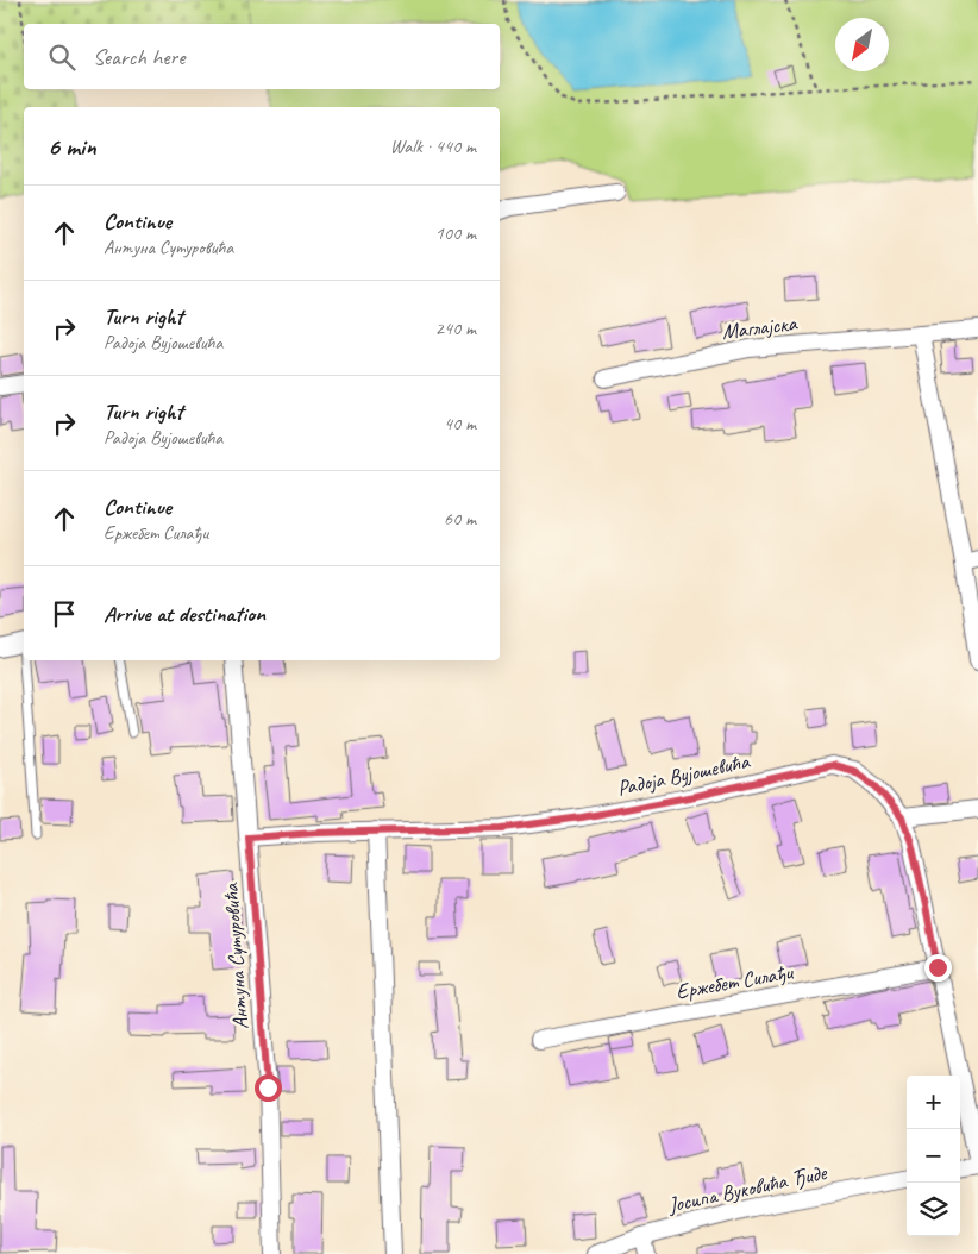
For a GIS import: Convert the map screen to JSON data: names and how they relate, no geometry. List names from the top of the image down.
{
  "streets": {
    "street": [
      "Маглајска",
      "Радоја Вујошевића",
      "Антуна Сутуровића",
      "Ержебет Силађи",
      "Јосипа Вуковића Ђиде"
    ]
  },
  "crossings": [
    ["Радоја Вујошевића", "Антуна Сутуровића"]
  ],
  "north": "bottom left",
  "page": {
    "search": "Search here",
    "heading": ["6 min", "Walk · 440 m"],
    "list": [
      ["Continue", "Антуна Сутуровића", "100 m"],
      ["Turn right", "Радоја Вујошевића", "240 m"],
      ["Turn right", "Радоја Вујошевића", "40 m"],
      ["Continue", "Ержебет Силађи", "60 m"],
      "Arrive at destination"
    ],
    "map_buttons": ["+", "−"]
  }
}
